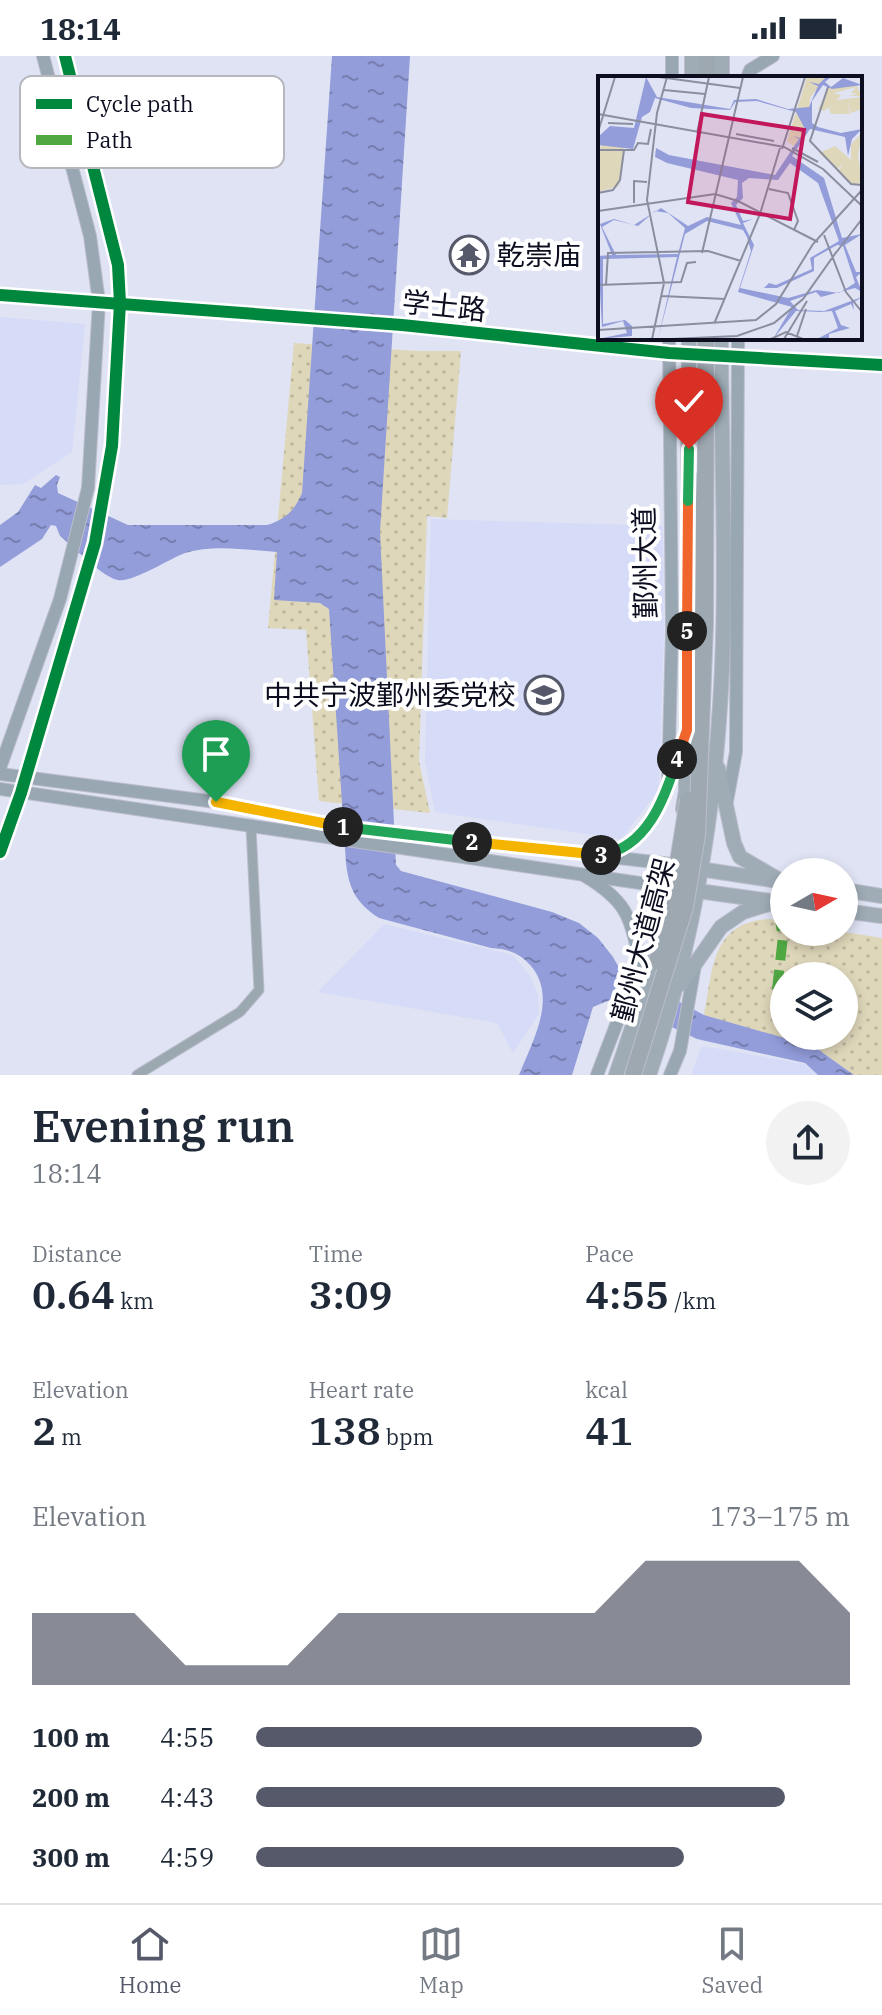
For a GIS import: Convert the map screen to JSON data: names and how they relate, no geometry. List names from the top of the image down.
{
  "streets": {
    "highway": ["鄞州大道高架"],
    "main road": ["鄞州大道"],
    "street": ["学士路"]
  },
  "crossings": [
    ["学士路", "鄞州大道"]
  ],
  "places": {
    "temple": ["乾崇庙"],
    "school or university": ["中共宁波鄞州委党校"]
  },
  "legend": ["Cycle path", "Path"],
  "north": "right",
  "page": {
    "status": "18:14",
    "pins": [
      "5",
      "4",
      "1",
      "2",
      "3"
    ],
    "heading": ["Evening run", "18:14"],
    "stats": [
      ["Distance", "0.64 km"],
      ["Time", "3:09"],
      ["Pace", "4:55 /km"],
      ["Elevation", "2 m"],
      ["Heart rate", "138 bpm"],
      ["kcal", "41"]
    ],
    "chart": ["Elevation", "173–175 m"],
    "list": [
      {
        "name": "100 m",
        "note": "4:55"
      },
      {
        "name": "200 m",
        "note": "4:43"
      },
      {
        "name": "300 m",
        "note": "4:59"
      }
    ],
    "tabs": ["Home", "Map", "Saved"]
  }
}
